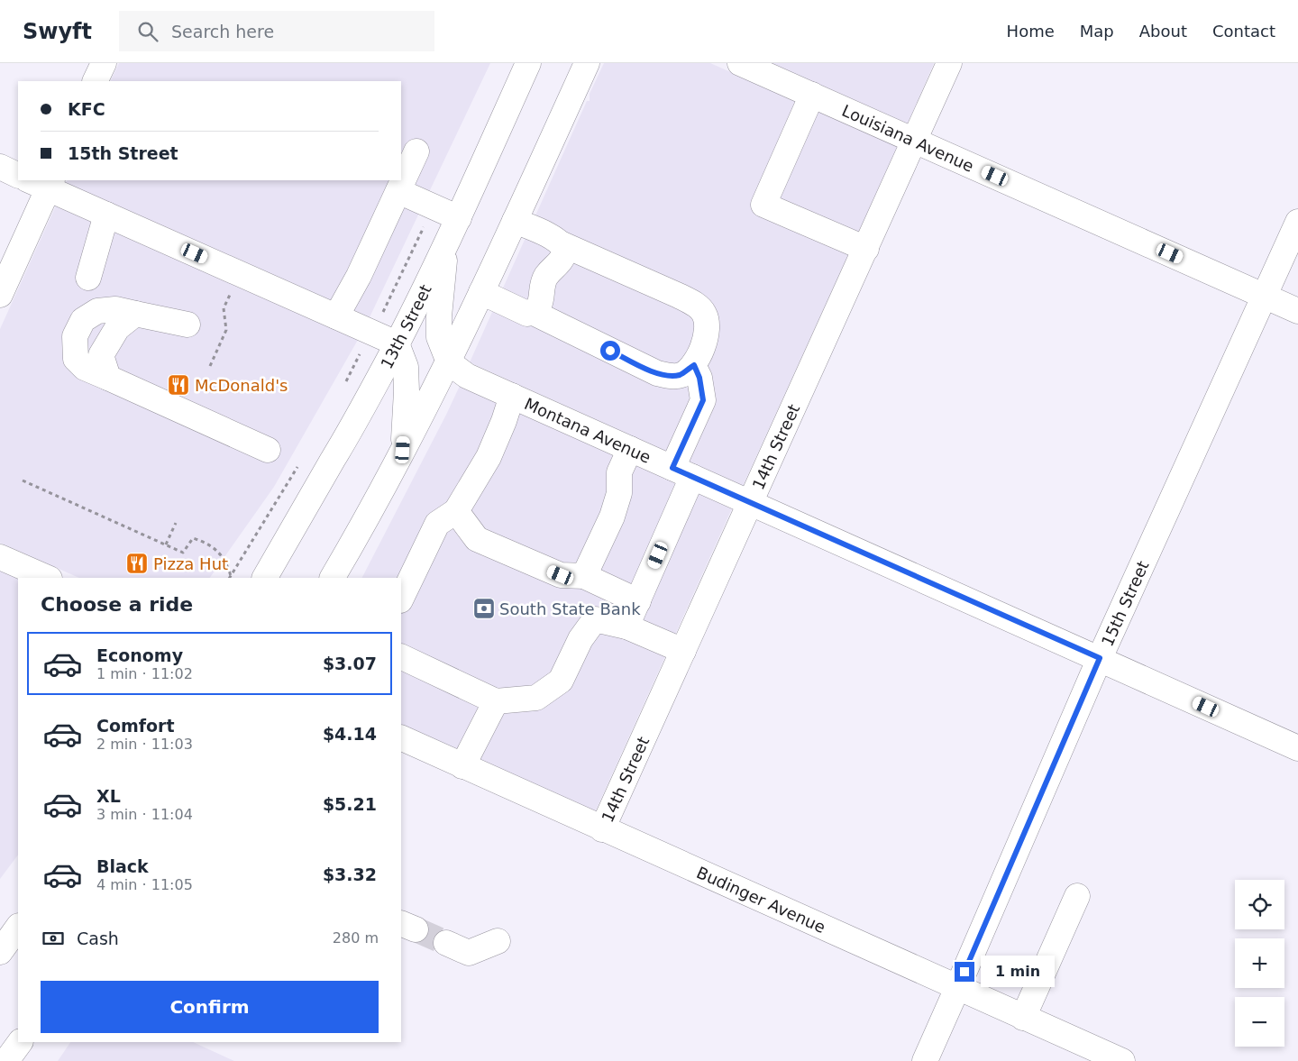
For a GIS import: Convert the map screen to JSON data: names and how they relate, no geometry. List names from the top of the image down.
{
  "streets": {
    "main road": [
      "Louisiana Avenue",
      "13th Street",
      "Montana Avenue",
      "14th Street",
      "15th Street",
      "Budinger Avenue"
    ]
  },
  "crossings": [
    ["Louisiana Avenue", "14th Street"],
    ["Louisiana Avenue", "15th Street"],
    ["Montana Avenue", "14th Street"],
    ["Montana Avenue", "15th Street"],
    ["14th Street", "Budinger Avenue"],
    ["15th Street", "Budinger Avenue"]
  ],
  "places": {
    "restaurant": ["McDonald's", "Pizza Hut"],
    "bank": ["South State Bank"]
  },
  "page": {
    "header": "Swyft",
    "search": "Search here",
    "nav": [
      "Home",
      "Map",
      "About",
      "Contact"
    ],
    "banner": ["KFC", "15th Street"],
    "heading": "Choose a ride",
    "list": [
      {
        "name": "Economy",
        "note": "1 min · 11:02",
        "value": "$3.07"
      },
      {
        "name": "Comfort",
        "note": "2 min · 11:03",
        "value": "$4.14"
      },
      {
        "name": "XL",
        "note": "3 min · 11:04",
        "value": "$5.21"
      },
      {
        "name": "Black",
        "note": "4 min · 11:05",
        "value": "$3.32"
      }
    ],
    "map_buttons": ["+", "−"],
    "pay": ["Cash", "280 m"],
    "bubble": "1 min",
    "buttons": "Confirm"
  }
}
